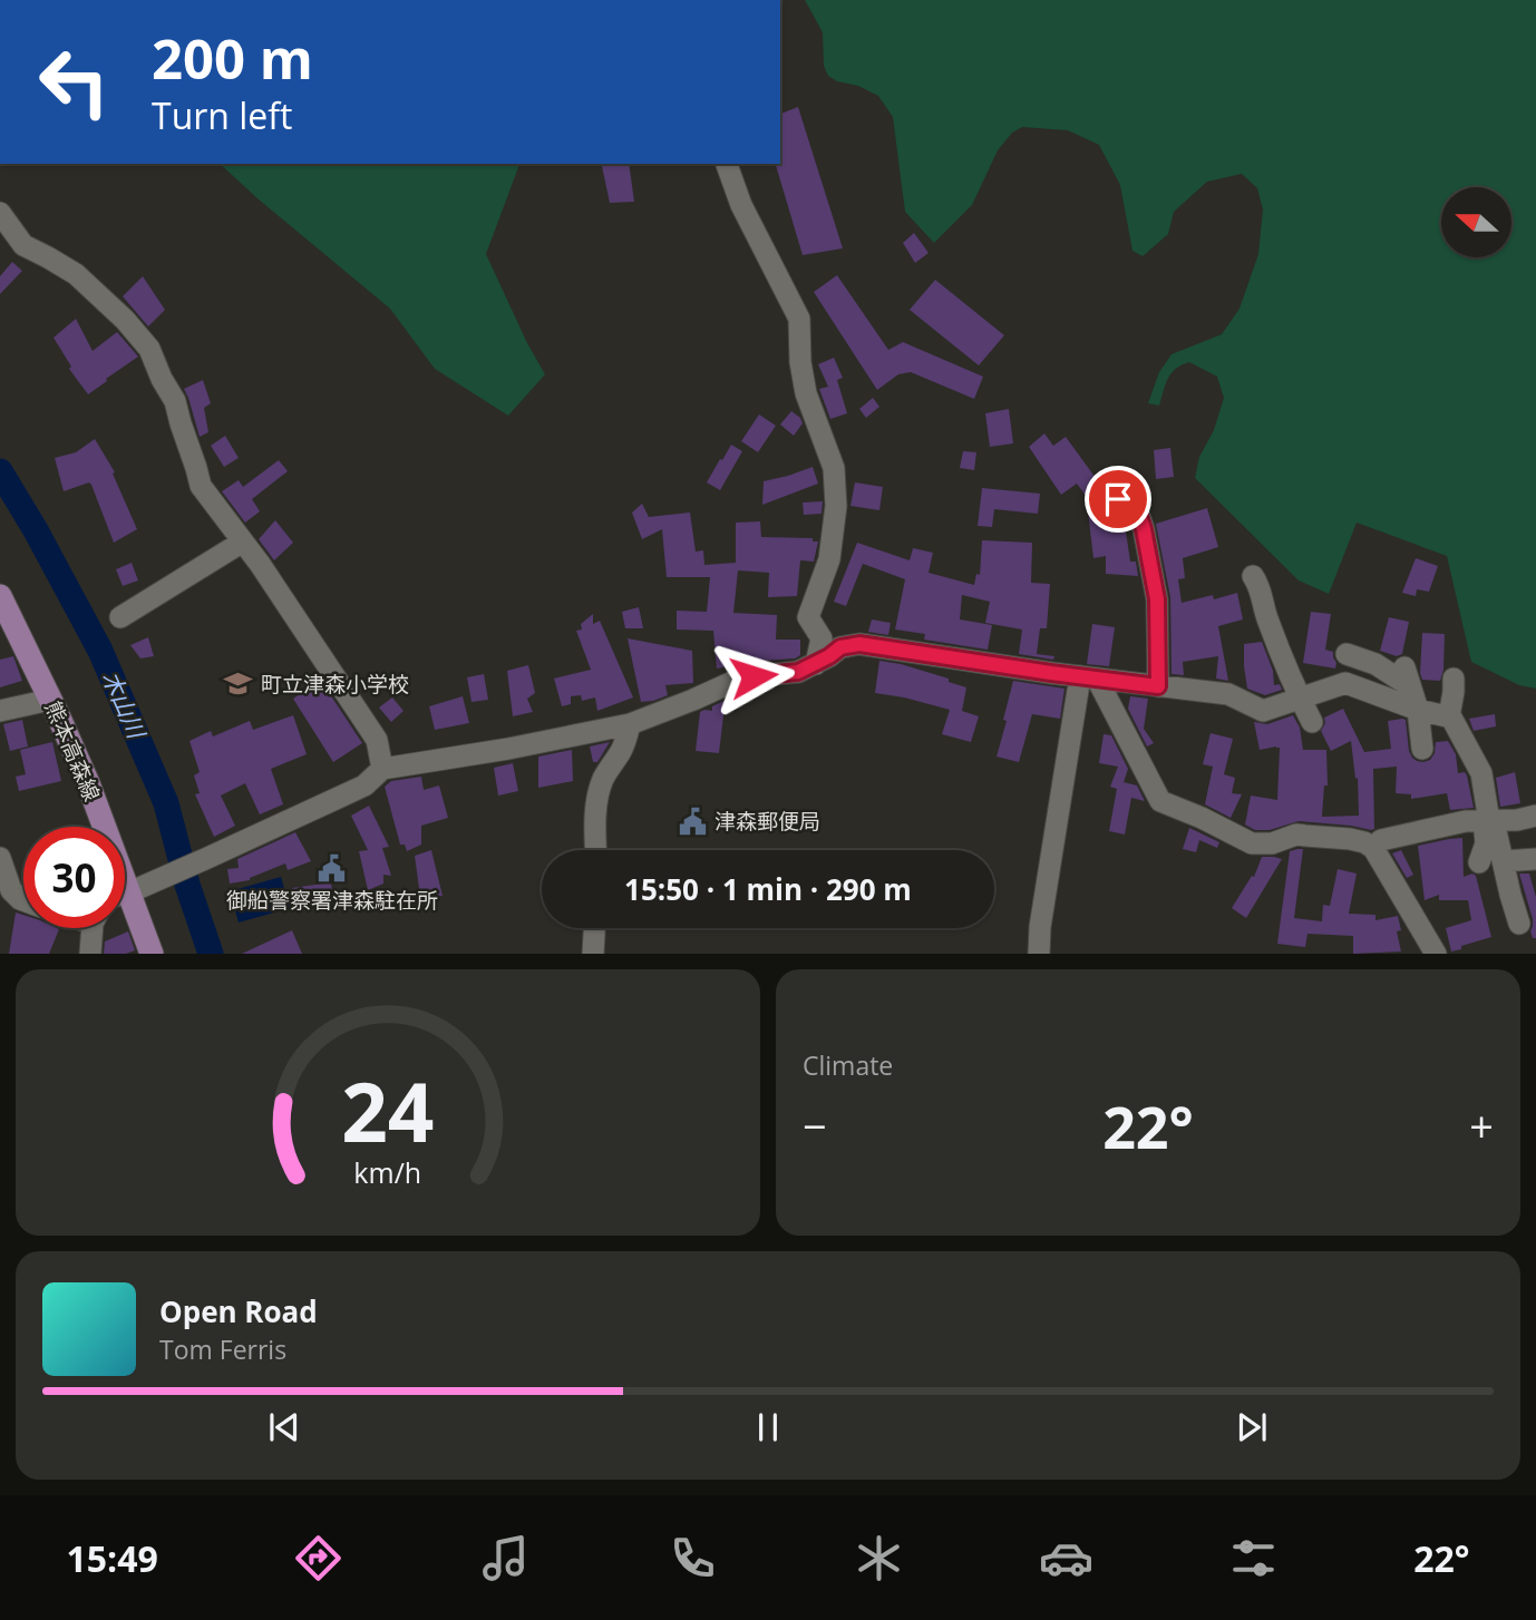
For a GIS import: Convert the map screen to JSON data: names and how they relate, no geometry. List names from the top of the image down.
{
  "streets": {
    "main road": ["熊本高森線"]
  },
  "water": ["木山川"],
  "places": {
    "school or university": ["町立津森小学校"],
    "public building": ["津森郵便局", "御船警察署津森駐在所"]
  },
  "north": "left",
  "page": {
    "turn": ["200 m", "Turn left"],
    "limit": "30",
    "trip": "15:50 · 1 min · 290 m",
    "tile": "Climate",
    "heat": ["−", "22°", "+"],
    "song": ["Open Road", "Tom Ferris"],
    "tabs": ["15:49", "22°"],
    "gauge": ["24", "km/h"]
  }
}
